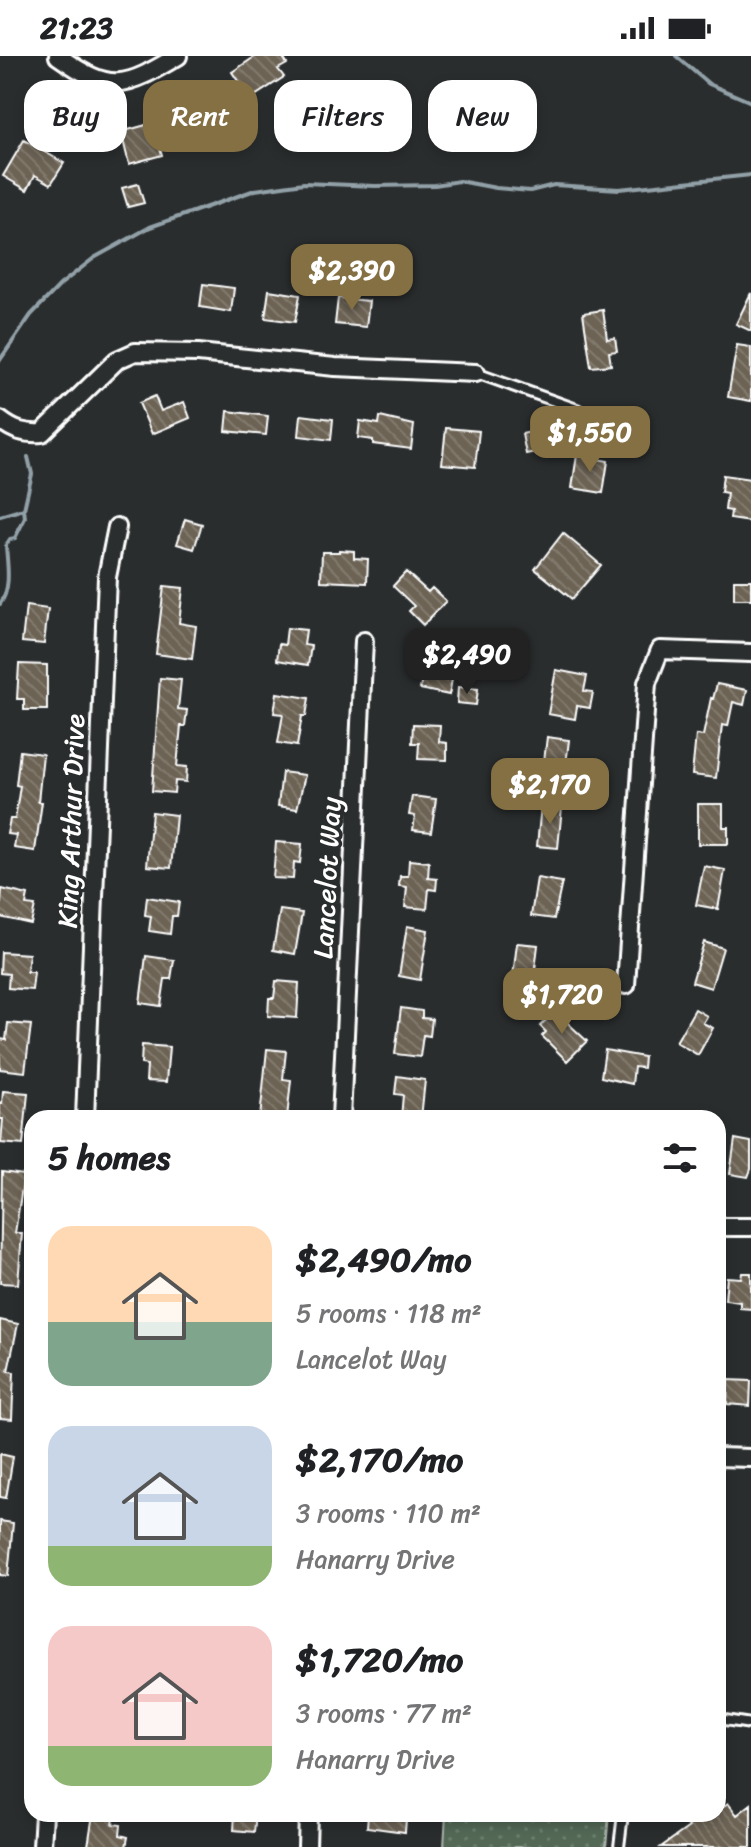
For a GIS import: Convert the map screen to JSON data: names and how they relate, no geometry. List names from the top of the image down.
{
  "streets": {
    "street": ["King Arthur Drive", "Lancelot Way"]
  },
  "page": {
    "status": "21:23",
    "chip": [
      "Buy",
      "Rent",
      "Filters",
      "New"
    ],
    "price": [
      "$2,390",
      "$1,550",
      "$2,490",
      "$2,170",
      "$1,720"
    ],
    "heading": "5 homes",
    "list": [
      {
        "name": "$2,490/mo",
        "note": "5 rooms · 118 m² · Lancelot Way"
      },
      {
        "name": "$2,170/mo",
        "note": "3 rooms · 110 m² · Hanarry Drive"
      },
      {
        "name": "$1,720/mo",
        "note": "3 rooms · 77 m² · Hanarry Drive"
      }
    ]
  }
}
